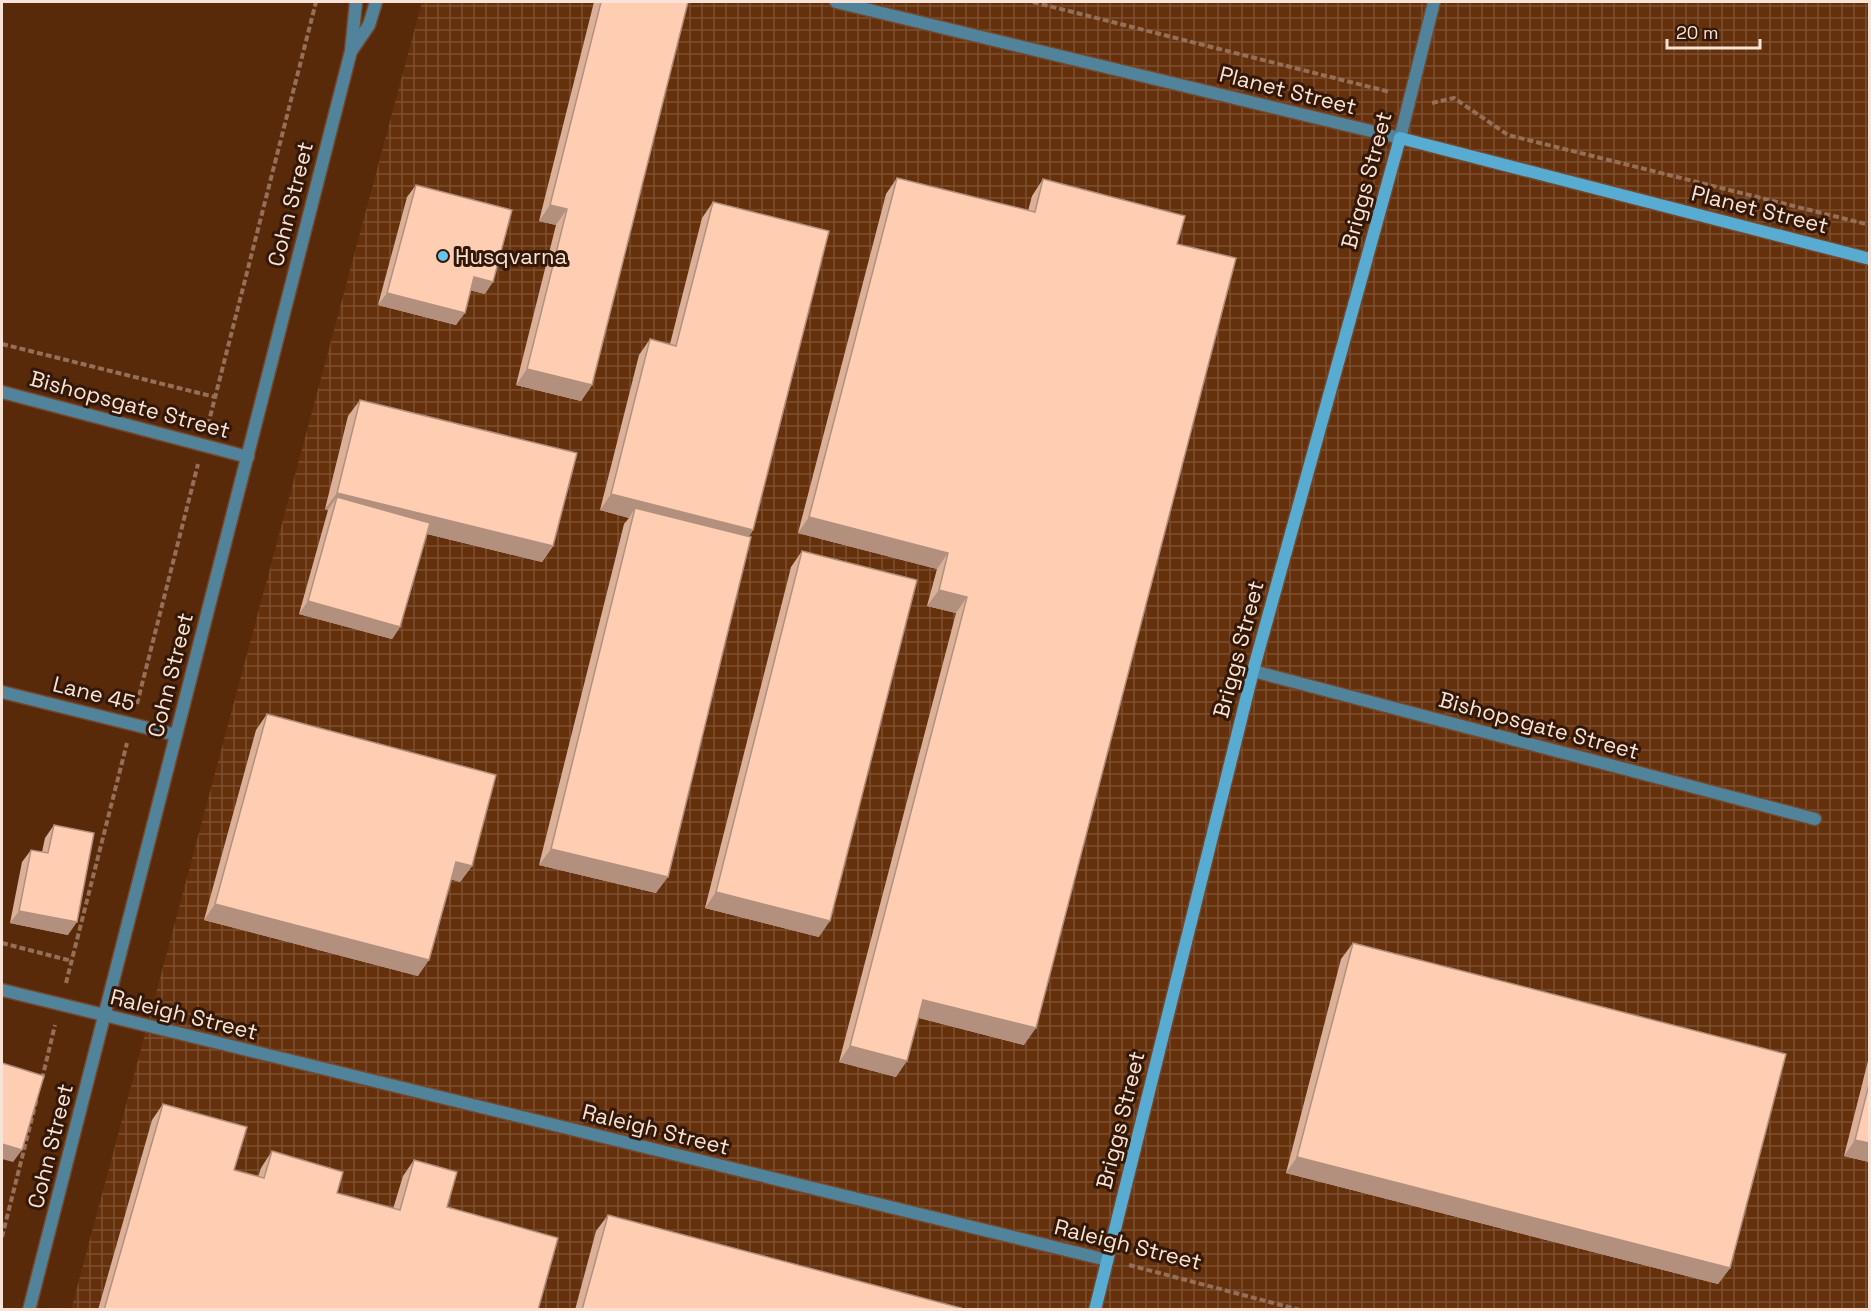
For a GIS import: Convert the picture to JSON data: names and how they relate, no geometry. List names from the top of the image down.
{
  "streets": {
    "street": [
      "Planet Street",
      "Briggs Street",
      "Cohn Street",
      "Bishopsgate Street",
      "Lane 45",
      "Raleigh Street"
    ]
  },
  "crossings": [
    ["Planet Street", "Briggs Street"],
    ["Briggs Street", "Bishopsgate Street"],
    ["Briggs Street", "Raleigh Street"],
    ["Cohn Street", "Bishopsgate Street"],
    ["Cohn Street", "Lane 45"],
    ["Cohn Street", "Raleigh Street"]
  ],
  "places": ["Husqvarna"],
  "scale_bar": "20 m"
}
